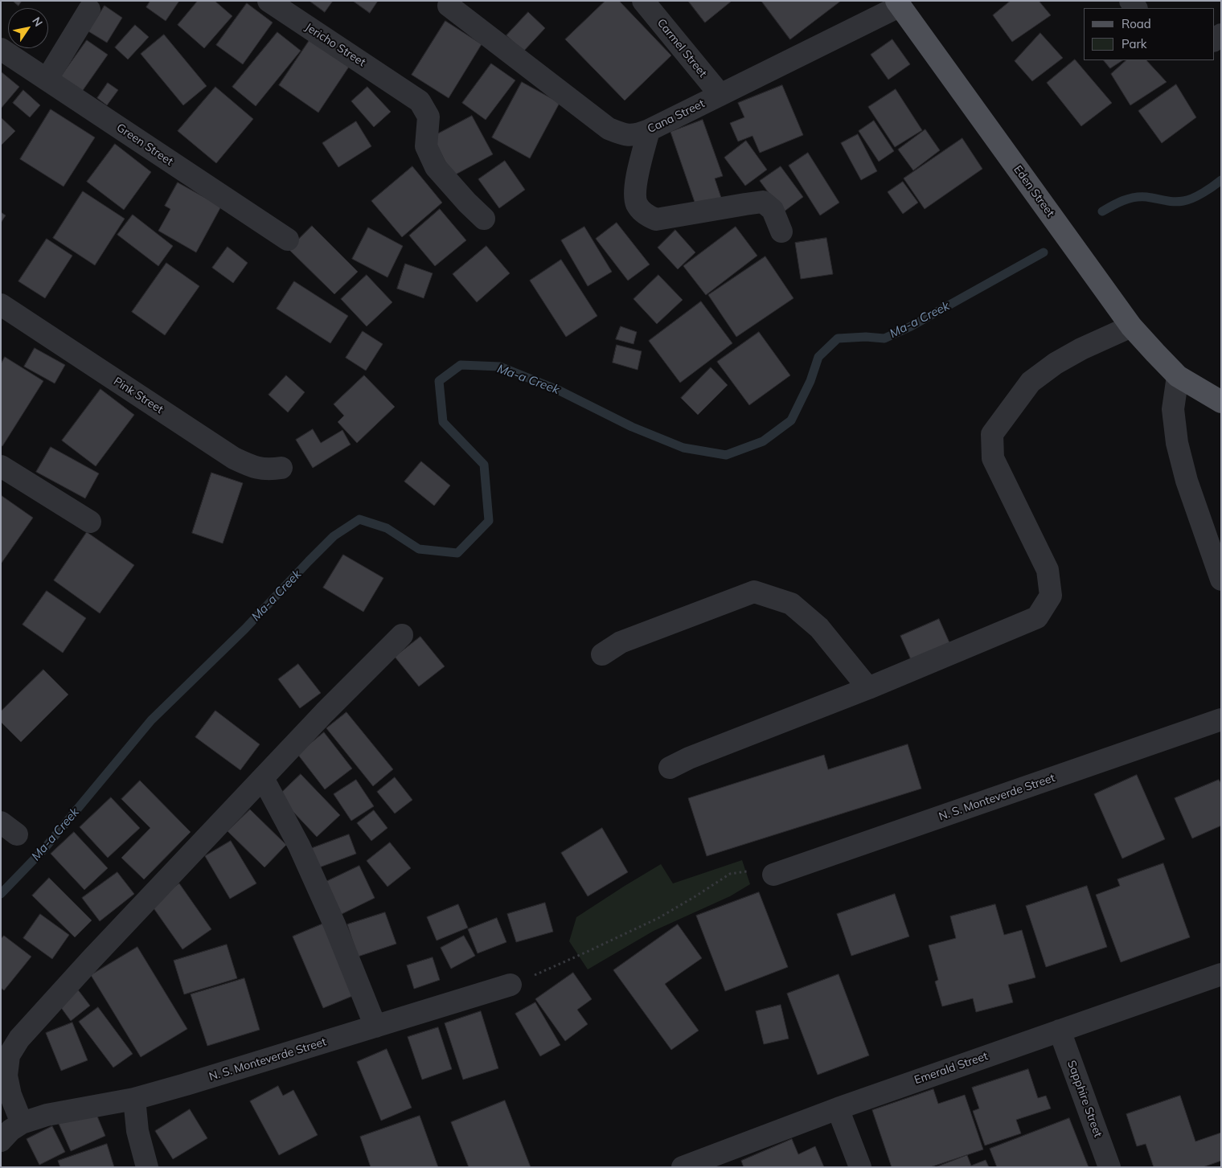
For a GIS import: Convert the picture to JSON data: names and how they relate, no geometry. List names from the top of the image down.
{
  "streets": {
    "main road": ["Eden Street"],
    "street": [
      "Jericho Street",
      "Carmel Street",
      "Cana Street",
      "Green Street",
      "Pink Street",
      "N. S. Monteverde Street",
      "Emerald Street",
      "Sapphire Street"
    ]
  },
  "crossings": [
    ["Carmel Street", "Cana Street"],
    ["Cana Street", "Eden Street"],
    ["Emerald Street", "Sapphire Street"]
  ],
  "water": ["Ma-a Creek"],
  "legend": ["Road", "Park"],
  "north": "top right"
}
